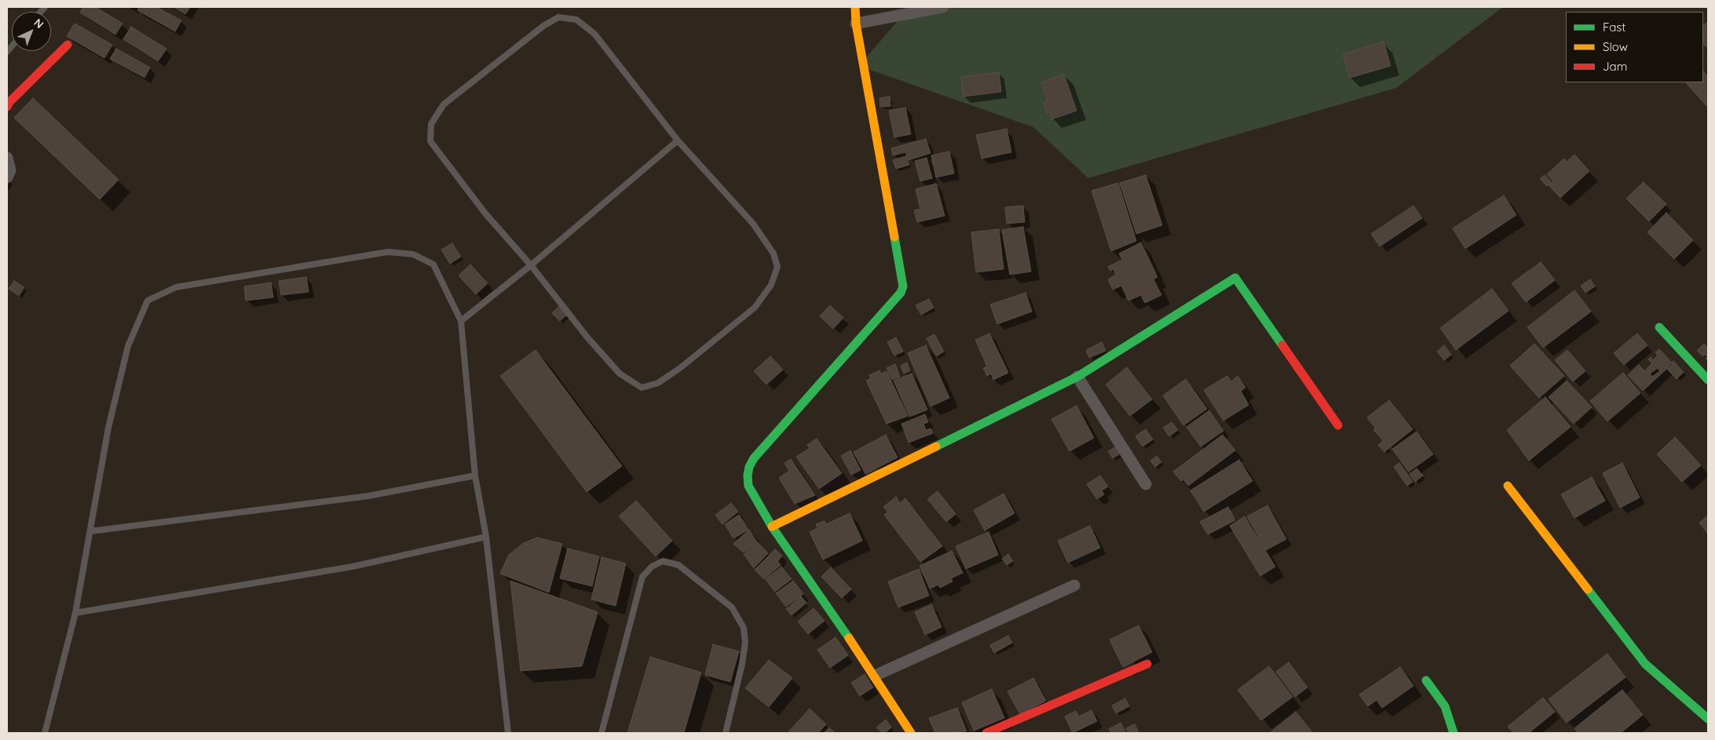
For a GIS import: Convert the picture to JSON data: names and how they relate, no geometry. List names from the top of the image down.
{
  "legend": ["Fast", "Slow", "Jam"],
  "north": "top right"
}
